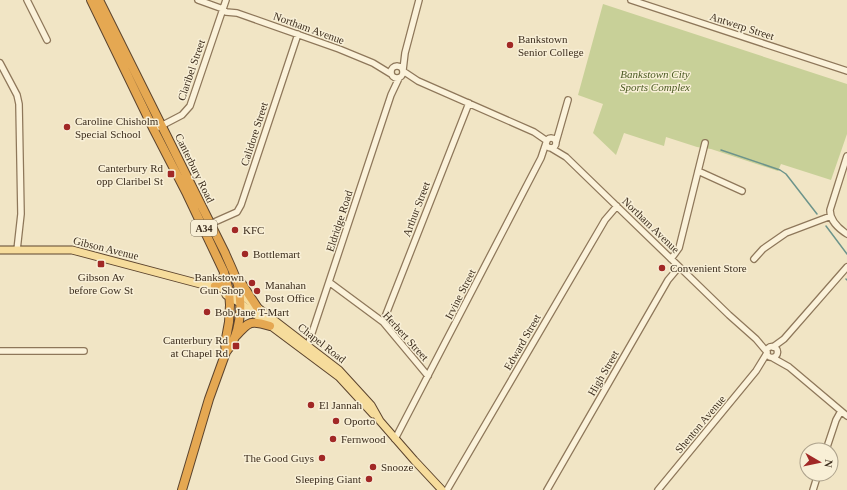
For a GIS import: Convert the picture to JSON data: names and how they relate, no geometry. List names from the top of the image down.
{
  "streets": {
    "highway": ["Canterbury Road", "A34"],
    "main road": ["Gibson Avenue", "Chapel Road"],
    "street": [
      "Antwerp Street",
      "Northam Avenue",
      "Claribel Street",
      "Calidore Street",
      "Arthur Street",
      "Eldridge Road",
      "Irvine Street",
      "Herbert Street",
      "Edward Street",
      "High Street",
      "Shenton Avenue"
    ]
  },
  "crossings": [
    ["Northam Avenue", "Claribel Street"],
    ["Northam Avenue", "Calidore Street"],
    ["Northam Avenue", "Arthur Street"],
    ["Northam Avenue", "Eldridge Road"],
    ["Northam Avenue", "Irvine Street"],
    ["Northam Avenue", "Edward Street"],
    ["Northam Avenue", "High Street"],
    ["Northam Avenue", "Shenton Avenue"],
    ["Claribel Street", "Canterbury Road"],
    ["Calidore Street", "Canterbury Road"],
    ["Canterbury Road", "Gibson Avenue"],
    ["Canterbury Road", "Chapel Road"],
    ["Arthur Street", "Herbert Street"],
    ["Eldridge Road", "Herbert Street"],
    ["Eldridge Road", "Chapel Road"],
    ["Gibson Avenue", "Chapel Road"],
    ["Irvine Street", "Herbert Street"],
    ["Irvine Street", "Chapel Road"]
  ],
  "parks": ["Bankstown City Sports Complex"],
  "places": {
    "other": [
      "Bankstown Senior College",
      "Caroline Chisholm Special School",
      "KFC",
      "Bottlemart",
      "Convenient Store",
      "Bankstown Gun Shop",
      "Manahan Post Office",
      "Bob Jane T-Mart",
      "El Jannah",
      "Oporto",
      "Fernwood",
      "The Good Guys",
      "Snooze",
      "Sleeping Giant"
    ],
    "transit": ["Canterbury Rd opp Claribel St", "Gibson Av before Gow St", "Canterbury Rd at Chapel Rd"]
  },
  "north": "right"
}
